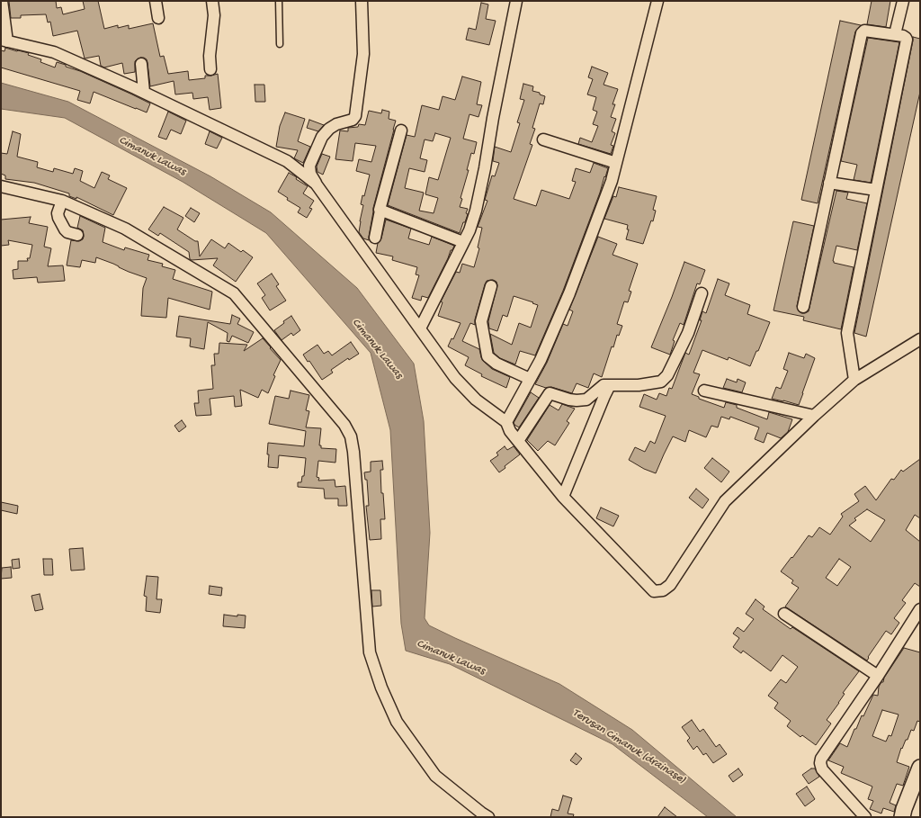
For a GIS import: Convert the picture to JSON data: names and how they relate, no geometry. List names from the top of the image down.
{
  "water": ["Cimanuk Lawas", "Terusan Cimanuk (drainase)"]
}
